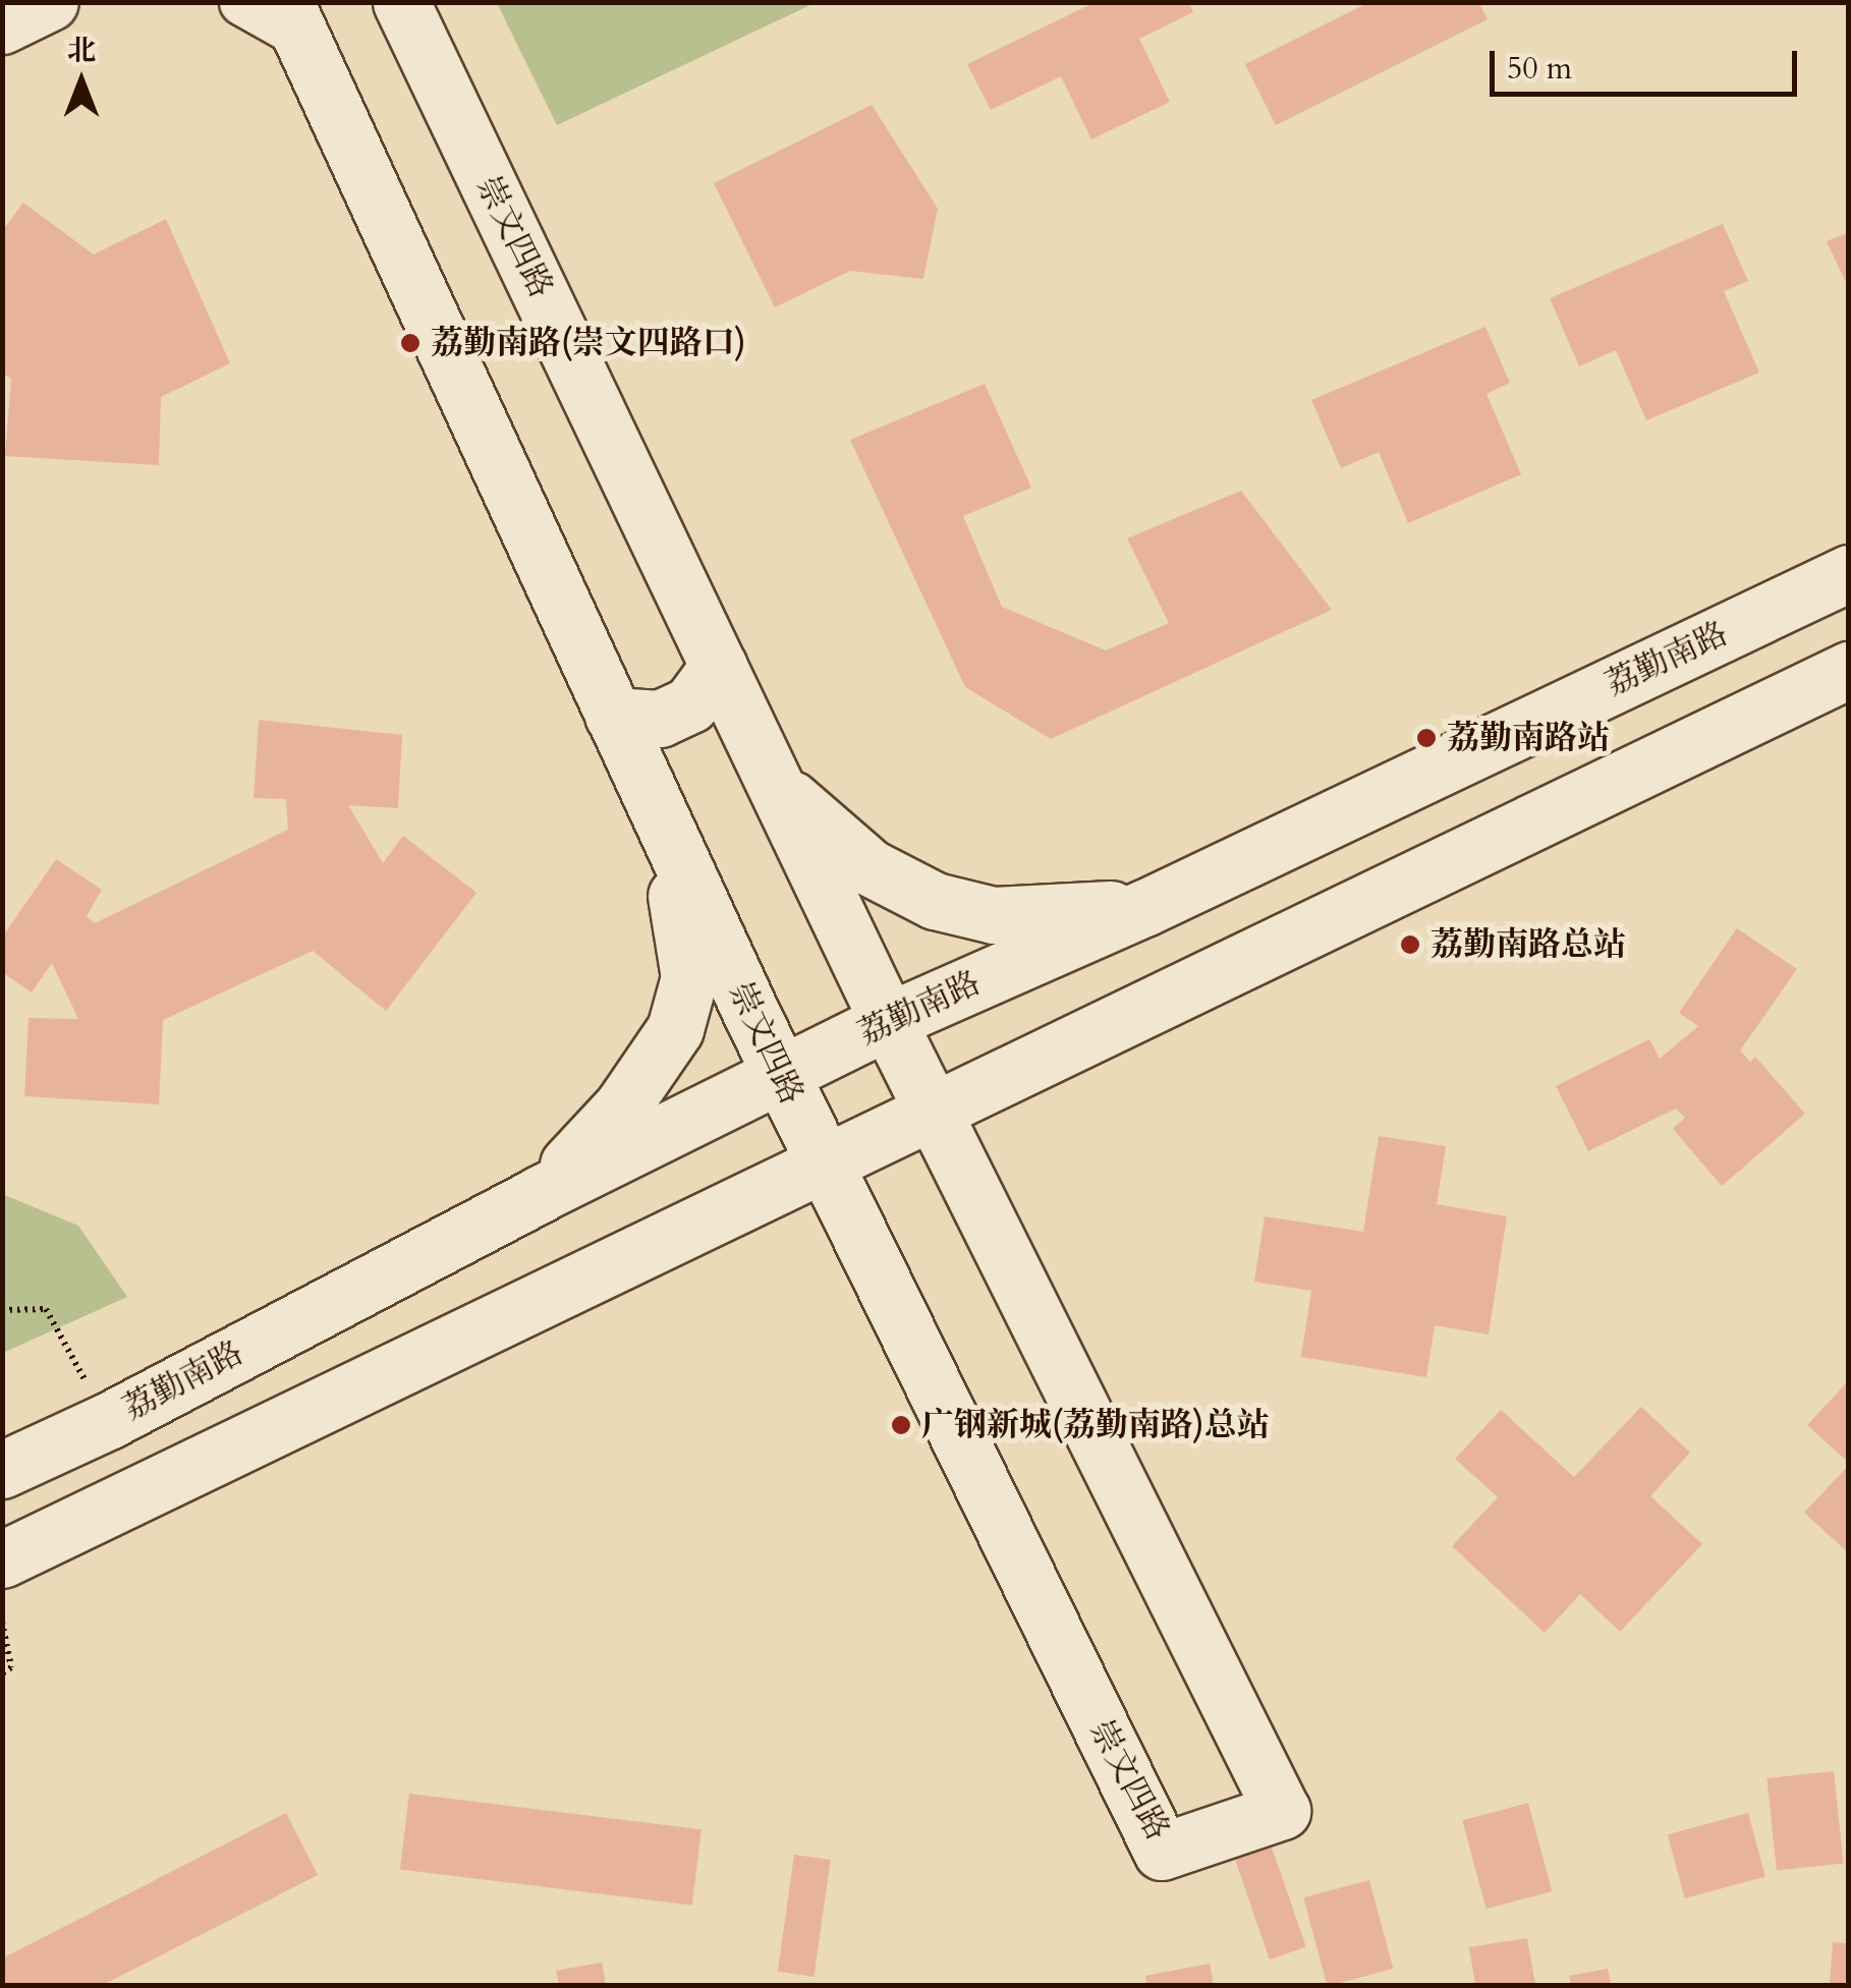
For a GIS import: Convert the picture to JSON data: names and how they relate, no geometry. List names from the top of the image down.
{
  "streets": {
    "main road": ["崇文四路", "荔勤南路"]
  },
  "crossings": [
    ["崇文四路", "荔勤南路"]
  ],
  "places": [
    "荔勤南路(崇文四路口)",
    "荔勤南路站",
    "荔勤南路总站",
    "广钢新城(荔勤南路)总站"
  ],
  "scale_bar": "50 m",
  "north": "top"
}
